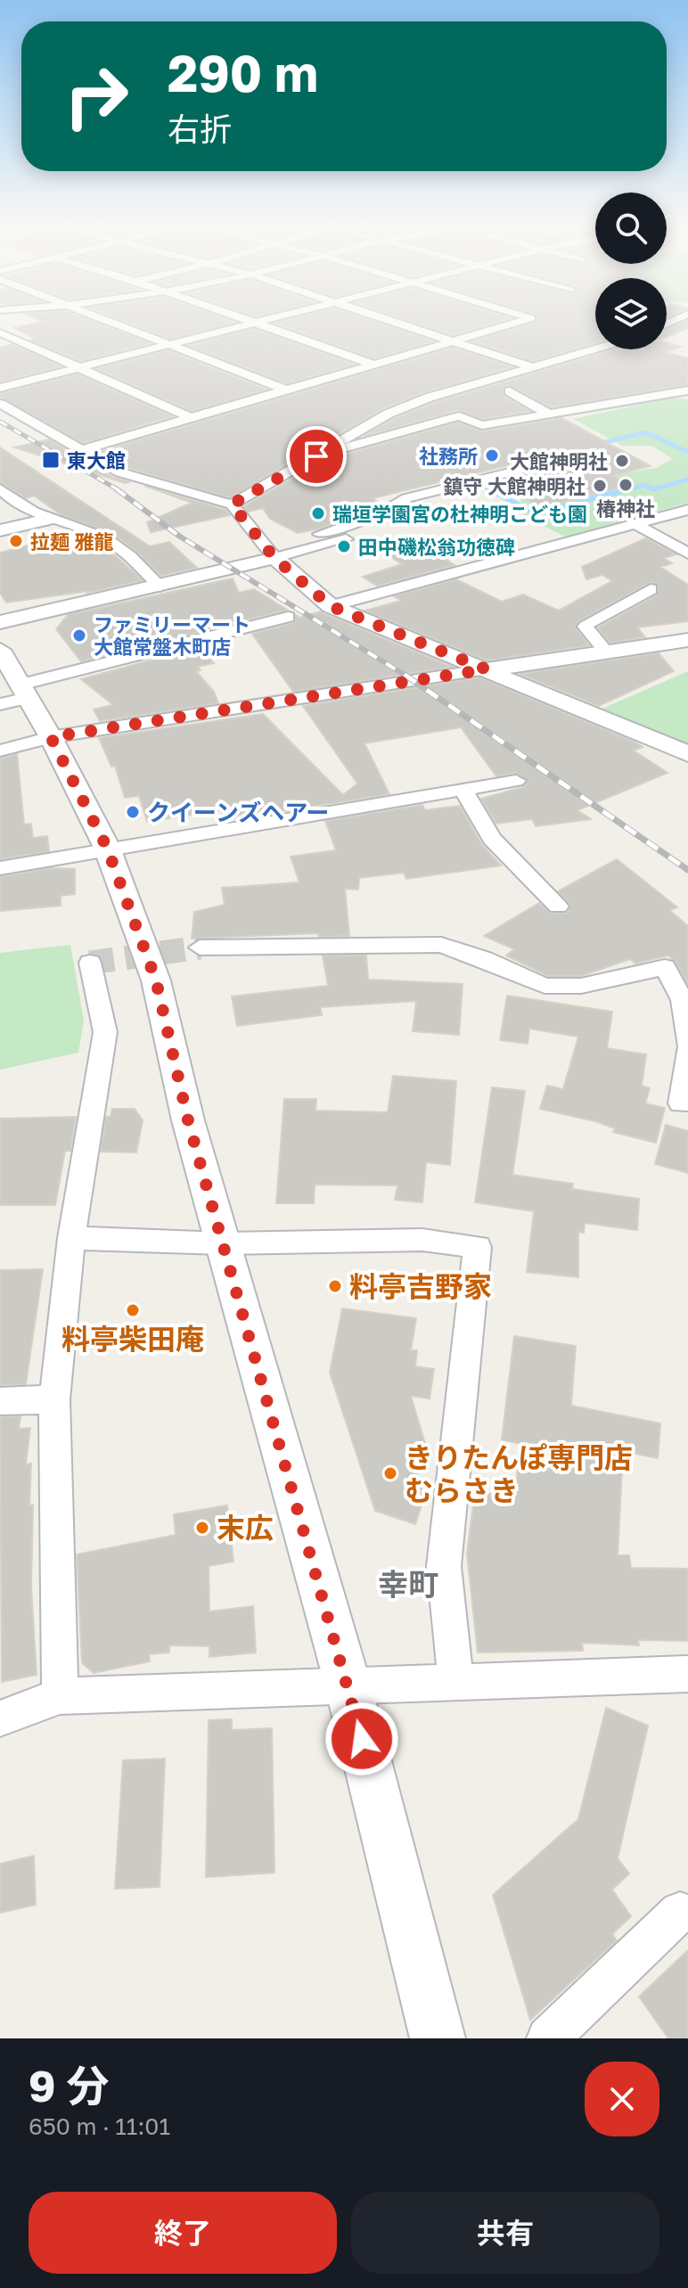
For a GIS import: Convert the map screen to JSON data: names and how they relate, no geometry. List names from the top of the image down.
{
  "districts": ["幸町"],
  "places": {
    "other": [
      "社務所",
      "大館神明社",
      "椿神社",
      "鎮守 大館神明社",
      "瑞垣学園宮の杜神明こども園",
      "拉麺 雅龍",
      "田中磯松翁功徳碑",
      "ファミリーマート 大館常盤木町店",
      "クイーンズヘアー",
      "料亭吉野家",
      "料亭柴田庵",
      "きりたんぽ専門店 むらさき",
      "末広"
    ],
    "transit": ["東大館"]
  },
  "page": {
    "turn": ["290 m", "右折"],
    "heading": ["9 分", "650 m · 11:01"],
    "buttons": ["終了", "共有"]
  }
}
